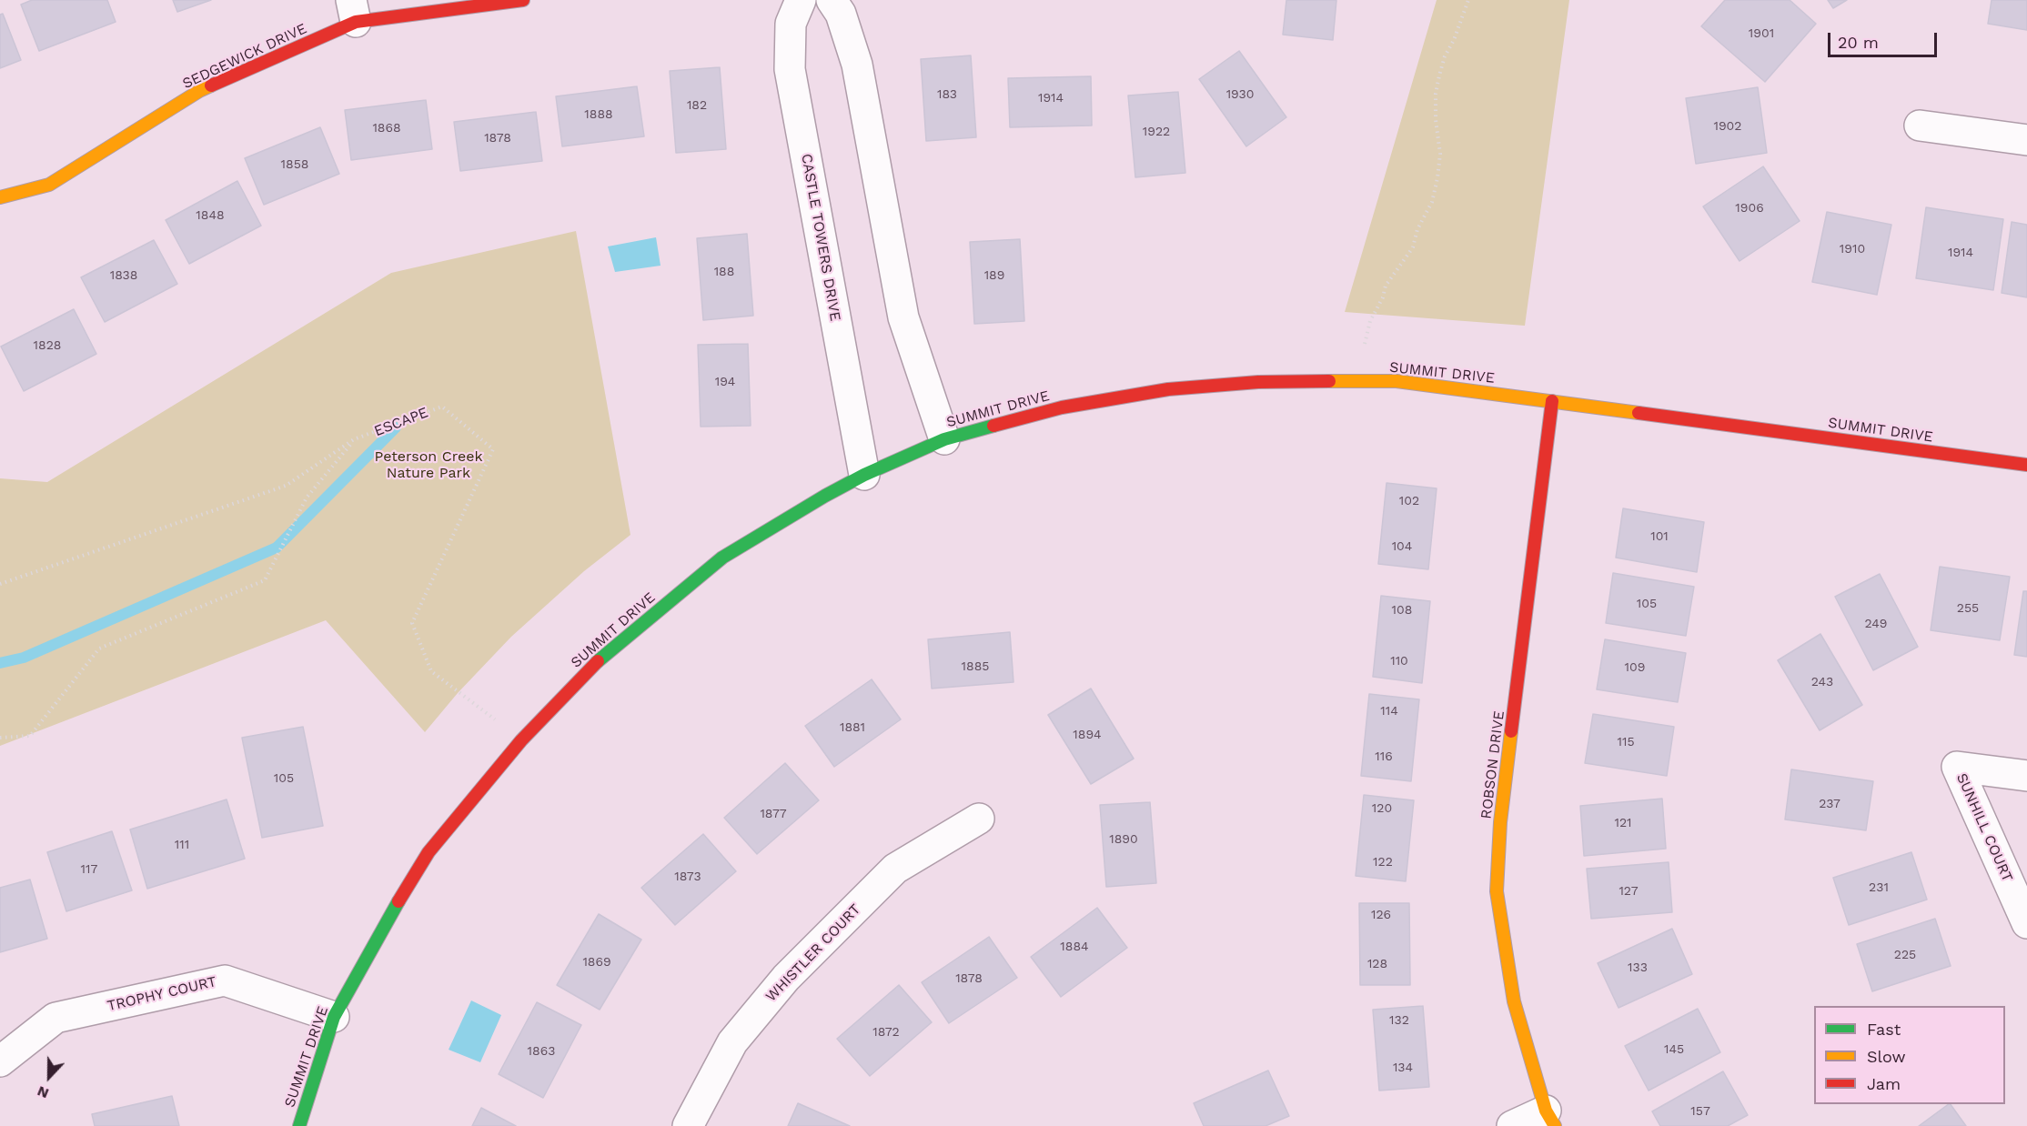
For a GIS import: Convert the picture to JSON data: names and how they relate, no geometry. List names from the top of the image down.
{
  "streets": {
    "main road": ["SEDGEWICK DRIVE", "SUMMIT DRIVE", "ROBSON DRIVE"],
    "street": [
      "CASTLE TOWERS DRIVE",
      "SUNHILL COURT",
      "WHISTLER COURT",
      "TROPHY COURT"
    ],
    "path": ["ESCAPE"]
  },
  "crossings": [
    ["CASTLE TOWERS DRIVE", "SUMMIT DRIVE"],
    ["SUMMIT DRIVE", "ESCAPE"],
    ["SUMMIT DRIVE", "ROBSON DRIVE"],
    ["SUMMIT DRIVE", "TROPHY COURT"]
  ],
  "parks": ["Peterson Creek Nature Park"],
  "house_numbers": [
    "1901",
    "183",
    "1930",
    "1914",
    "182",
    "1888",
    "1902",
    "1868",
    "1922",
    "1878",
    "1858",
    "1906",
    "1848",
    "1910",
    "1914",
    "188",
    "1838",
    "189",
    "1828",
    "194",
    "102",
    "101",
    "104",
    "105",
    "255",
    "108",
    "249",
    "110",
    "1885",
    "109",
    "243",
    "114",
    "1881",
    "1894",
    "115",
    "116",
    "105",
    "237",
    "120",
    "1877",
    "121",
    "1890",
    "111",
    "122",
    "117",
    "1873",
    "231",
    "127",
    "126",
    "1884",
    "225",
    "1869",
    "128",
    "133",
    "1878",
    "132",
    "1872",
    "145",
    "1863",
    "134",
    "157"
  ],
  "legend": ["Fast", "Slow", "Jam"],
  "scale_bar": "20 m",
  "north": "bottom"
}
